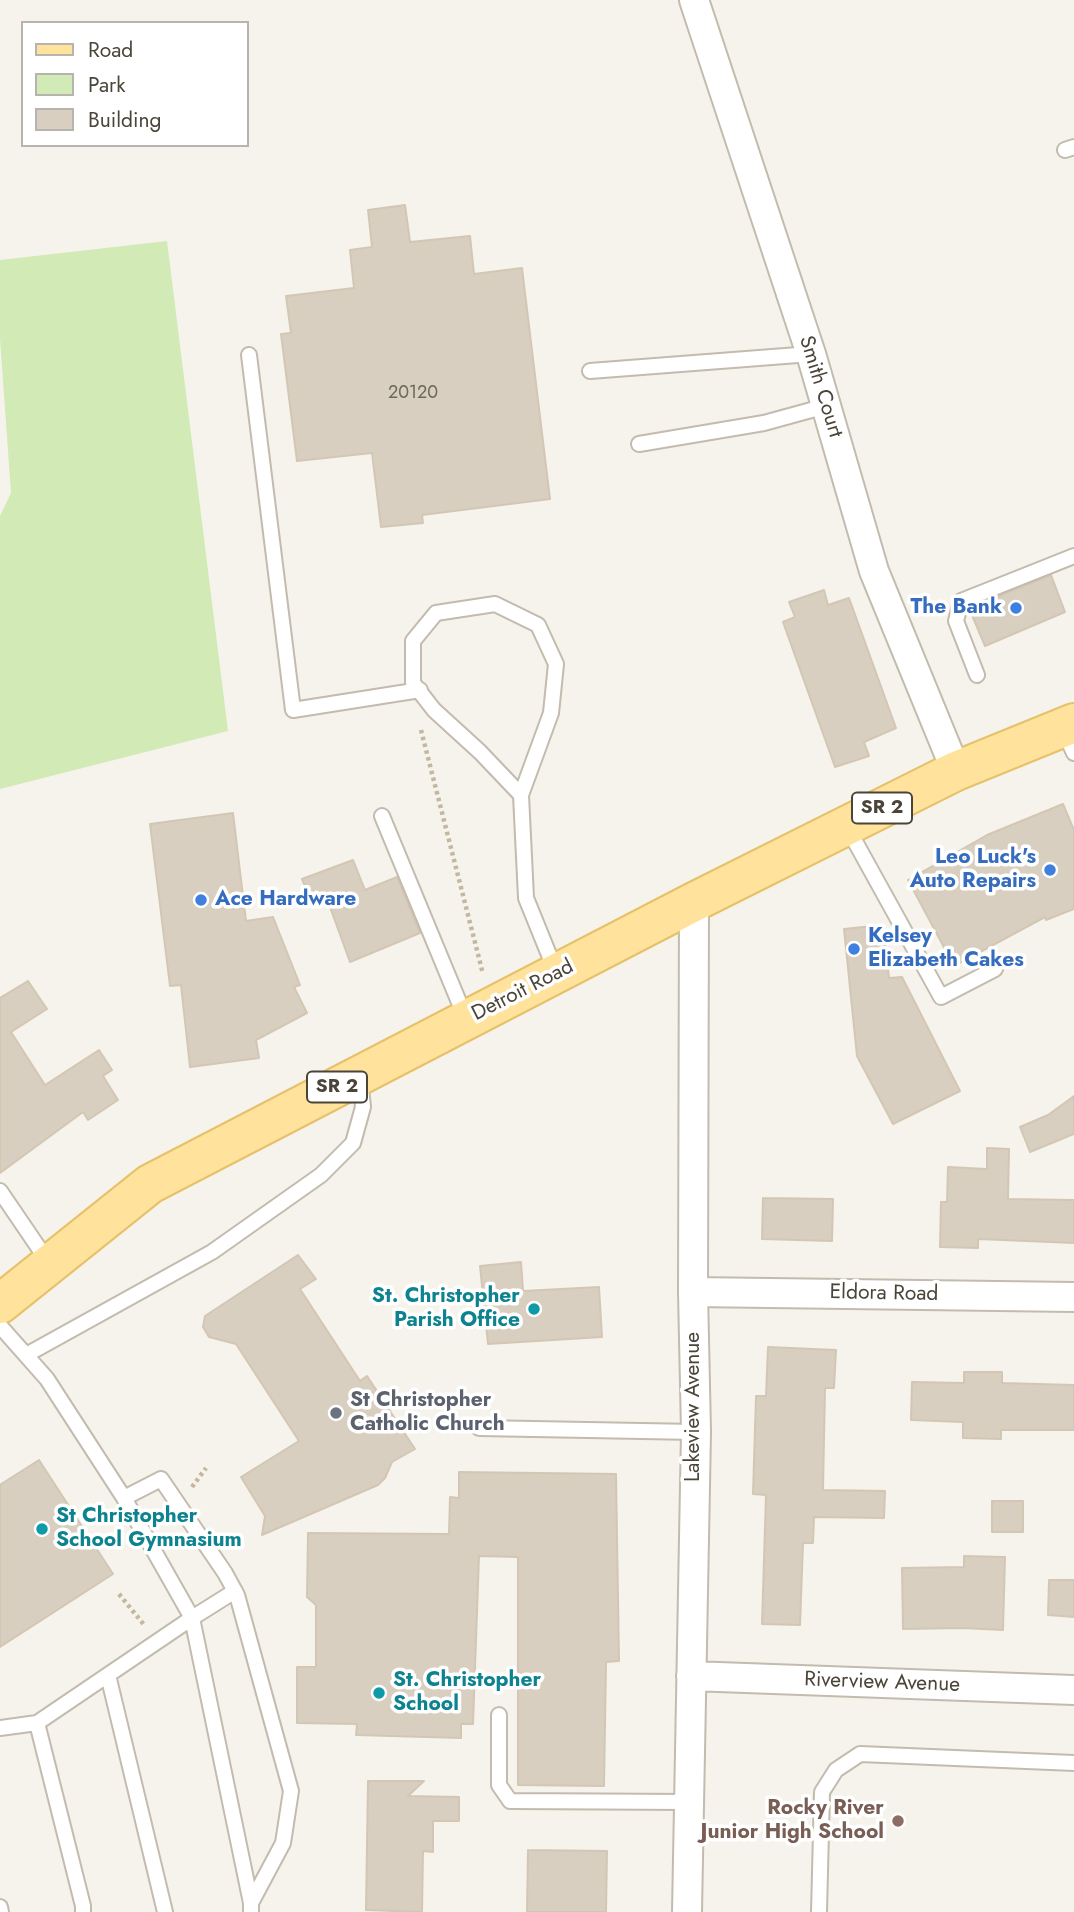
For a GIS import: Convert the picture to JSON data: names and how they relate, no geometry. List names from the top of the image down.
{
  "streets": {
    "main road": ["SR 2", "Detroit Road"],
    "street": [
      "Smith Court",
      "Eldora Road",
      "Lakeview Avenue",
      "Riverview Avenue"
    ]
  },
  "crossings": [
    ["Smith Court", "Detroit Road"],
    ["Detroit Road", "Lakeview Avenue"],
    ["Eldora Road", "Lakeview Avenue"],
    ["Lakeview Avenue", "Riverview Avenue"]
  ],
  "places": [
    "The Bank",
    "Leo Luck's Auto Repairs",
    "Ace Hardware",
    "Kelsey Elizabeth Cakes",
    "St. Christopher Parish Office",
    "St Christopher Catholic Church",
    "St Christopher School Gymnasium",
    "St. Christopher School",
    "Rocky River Junior High School"
  ],
  "house_numbers": ["20120"],
  "legend": ["Road", "Park", "Building"]
}
